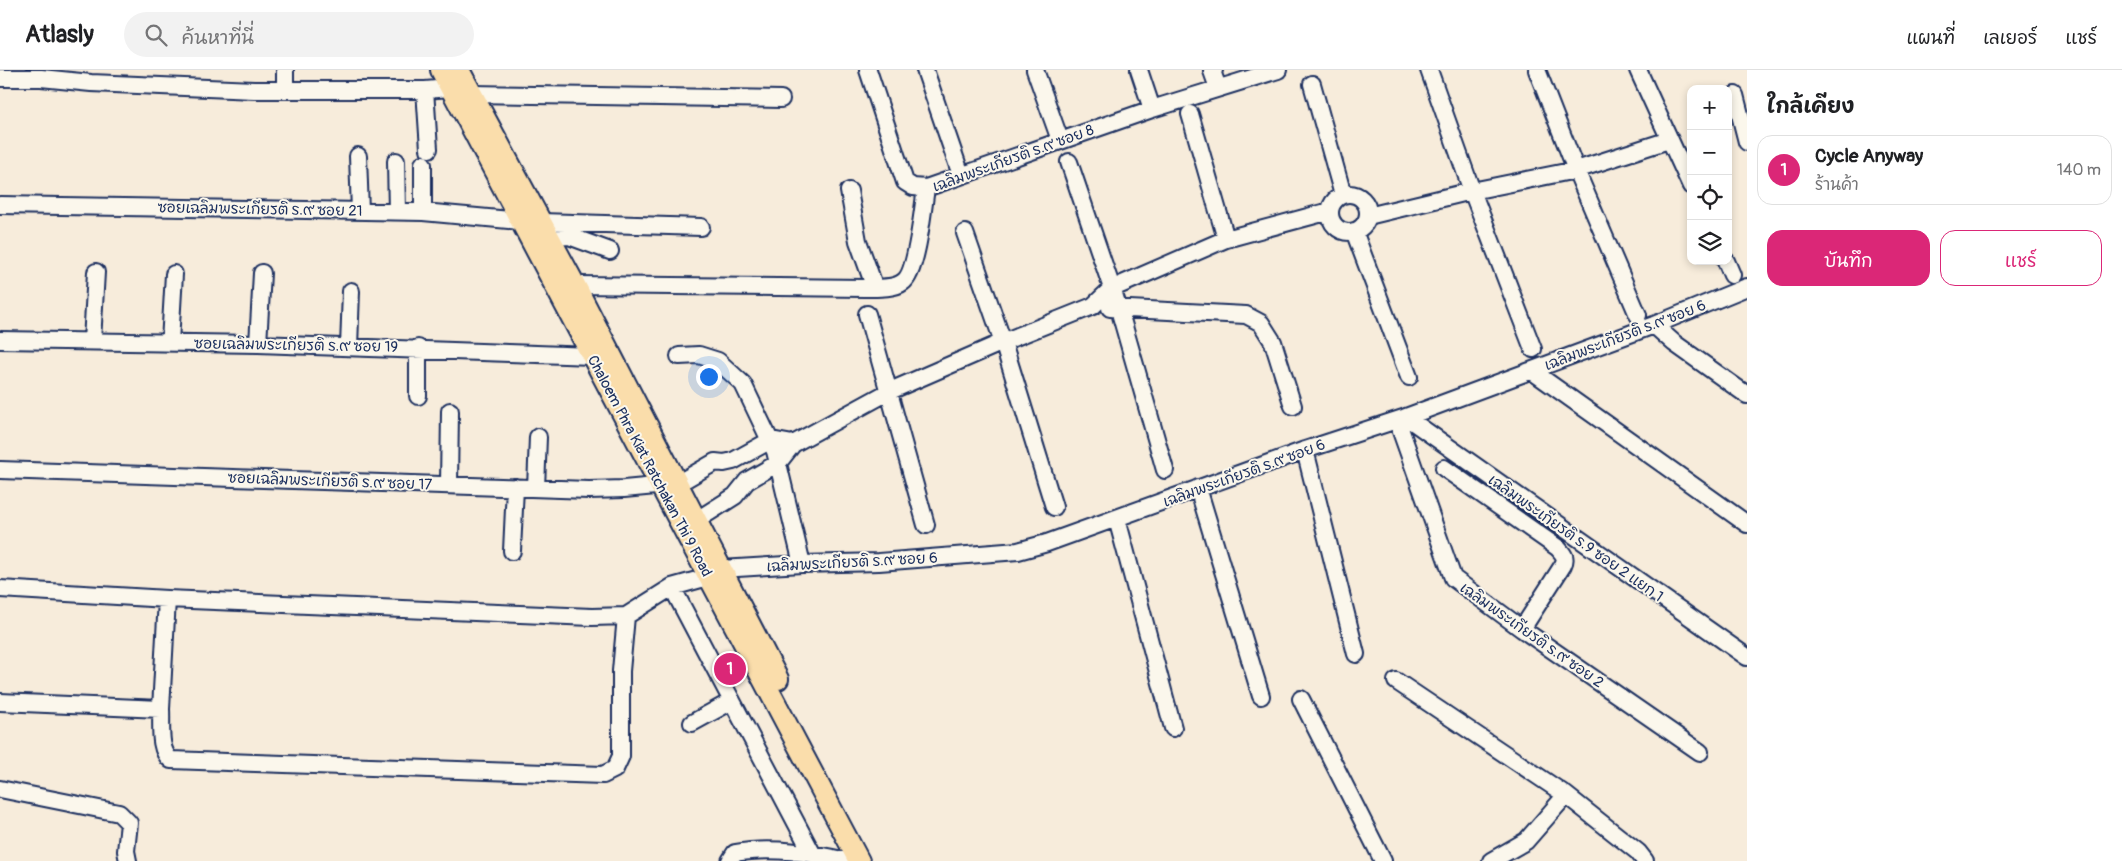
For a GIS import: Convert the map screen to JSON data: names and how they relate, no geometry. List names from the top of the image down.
{
  "streets": {
    "main road": ["Chaloem Phra Kiat Ratchakan Thi 9 Road"],
    "street": [
      "เฉลิมพระเกียรติ ร.๙ ซอย 8",
      "ซอยเฉลิมพระเกียรติ ร.๙ ซอย 21",
      "เฉลิมพระเกียรติ ร.๙ ซอย 6",
      "ซอยเฉลิมพระเกียรติ ร.๙ ซอย 19",
      "ซอยเฉลิมพระเกียรติ ร.๙ ซอย 17",
      "เฉลิมพระเกียรติ ร.9 ซอย 2 แยก 1",
      "เฉลิมพระเกียรติ ร.๙ ซอย 2"
    ]
  },
  "crossings": [
    ["เฉลิมพระเกียรติ ร.๙ ซอย 8", "Chaloem Phra Kiat Ratchakan Thi 9 Road"],
    ["ซอยเฉลิมพระเกียรติ ร.๙ ซอย 21", "Chaloem Phra Kiat Ratchakan Thi 9 Road"],
    ["เฉลิมพระเกียรติ ร.๙ ซอย 6", "Chaloem Phra Kiat Ratchakan Thi 9 Road"],
    ["เฉลิมพระเกียรติ ร.๙ ซอย 6", "เฉลิมพระเกียรติ ร.9 ซอย 2 แยก 1"],
    ["เฉลิมพระเกียรติ ร.๙ ซอย 6", "เฉลิมพระเกียรติ ร.๙ ซอย 2"],
    ["ซอยเฉลิมพระเกียรติ ร.๙ ซอย 19", "Chaloem Phra Kiat Ratchakan Thi 9 Road"],
    ["Chaloem Phra Kiat Ratchakan Thi 9 Road", "ซอยเฉลิมพระเกียรติ ร.๙ ซอย 17"],
    ["เฉลิมพระเกียรติ ร.9 ซอย 2 แยก 1", "เฉลิมพระเกียรติ ร.๙ ซอย 2"]
  ],
  "page": {
    "header": "Atlasly",
    "search": "ค้นหาที่นี่",
    "nav": ["แผนที่", "เลเยอร์", "แชร์"],
    "heading": "ใกล้เคียง",
    "map_buttons": ["+", "−"],
    "list": [
      {
        "mark": "1",
        "name": "Cycle Anyway",
        "note": "ร้านค้า",
        "value": "140 m"
      }
    ],
    "buttons": ["บันทึก", "แชร์"],
    "pins": "1"
  }
}
